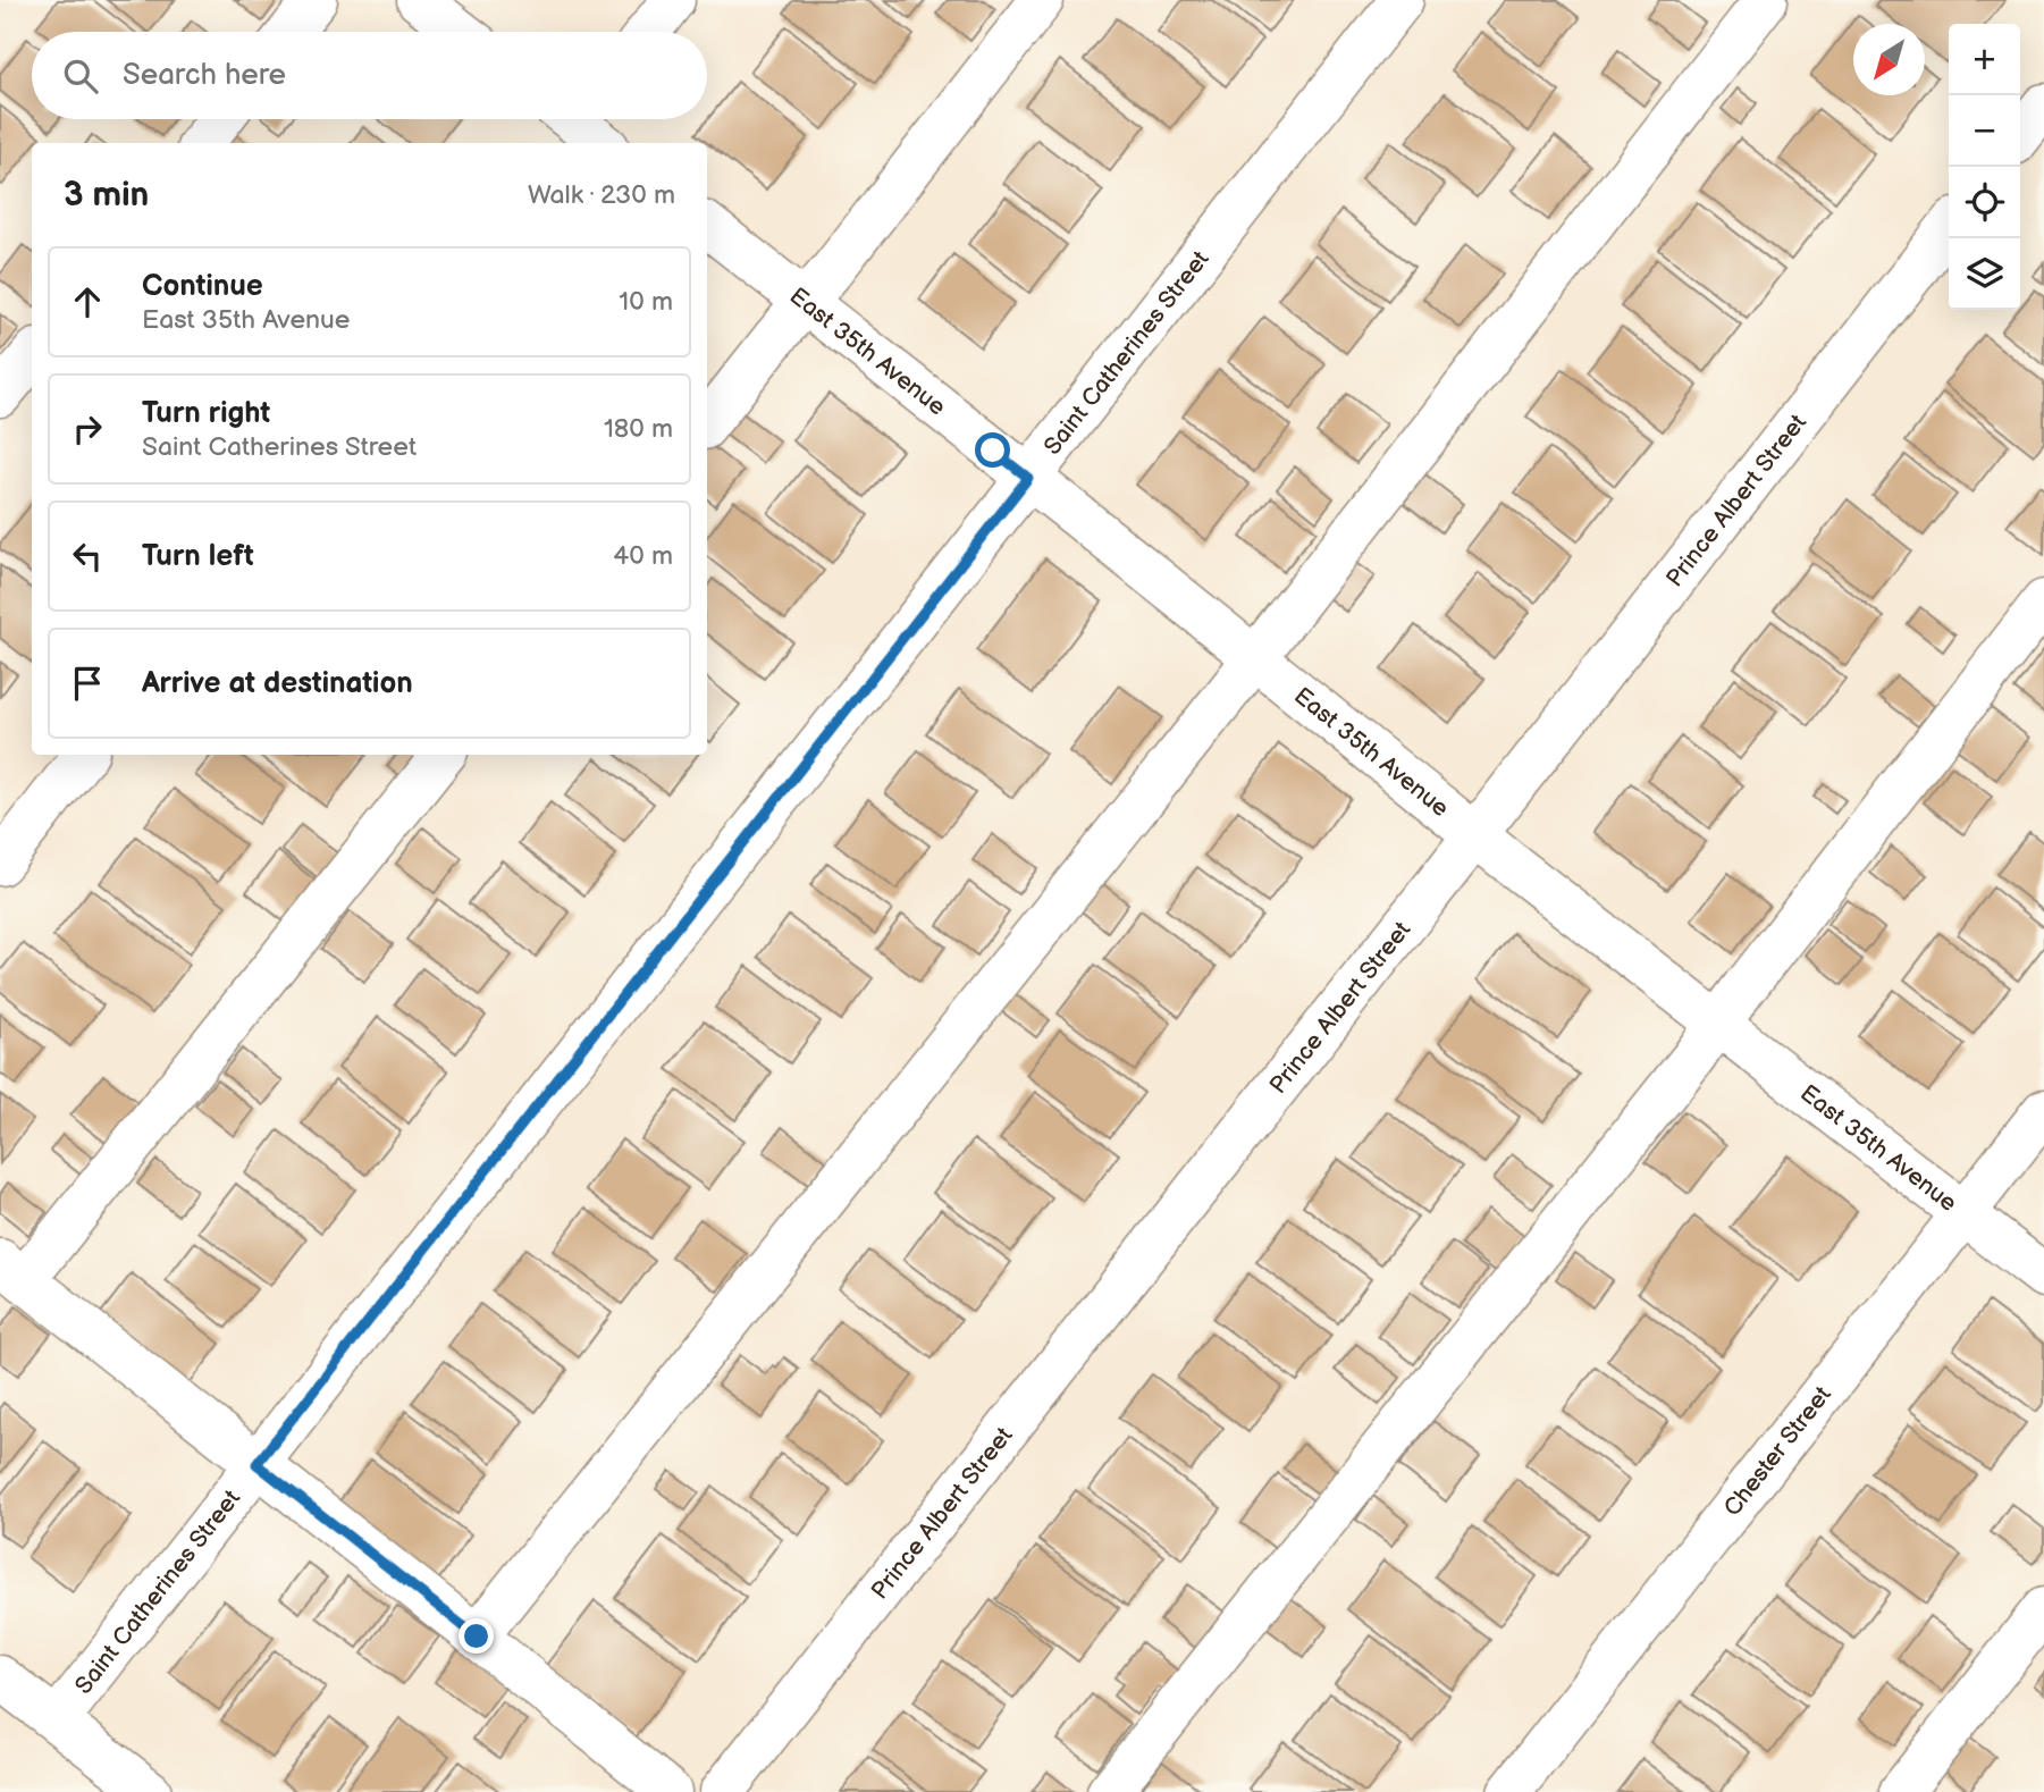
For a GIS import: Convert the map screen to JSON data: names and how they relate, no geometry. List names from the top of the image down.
{
  "streets": {
    "street": [
      "East 35th Avenue",
      "Saint Catherines Street",
      "Prince Albert Street",
      "Chester Street"
    ]
  },
  "crossings": [
    ["East 35th Avenue", "Saint Catherines Street"],
    ["East 35th Avenue", "Prince Albert Street"],
    ["East 35th Avenue", "Chester Street"]
  ],
  "north": "bottom left",
  "page": {
    "map_buttons": ["+", "−"],
    "search": "Search here",
    "heading": ["3 min", "Walk · 230 m"],
    "list": [
      ["Continue", "East 35th Avenue", "10 m"],
      ["Turn right", "Saint Catherines Street", "180 m"],
      ["Turn left", "40 m"],
      "Arrive at destination"
    ]
  }
}
